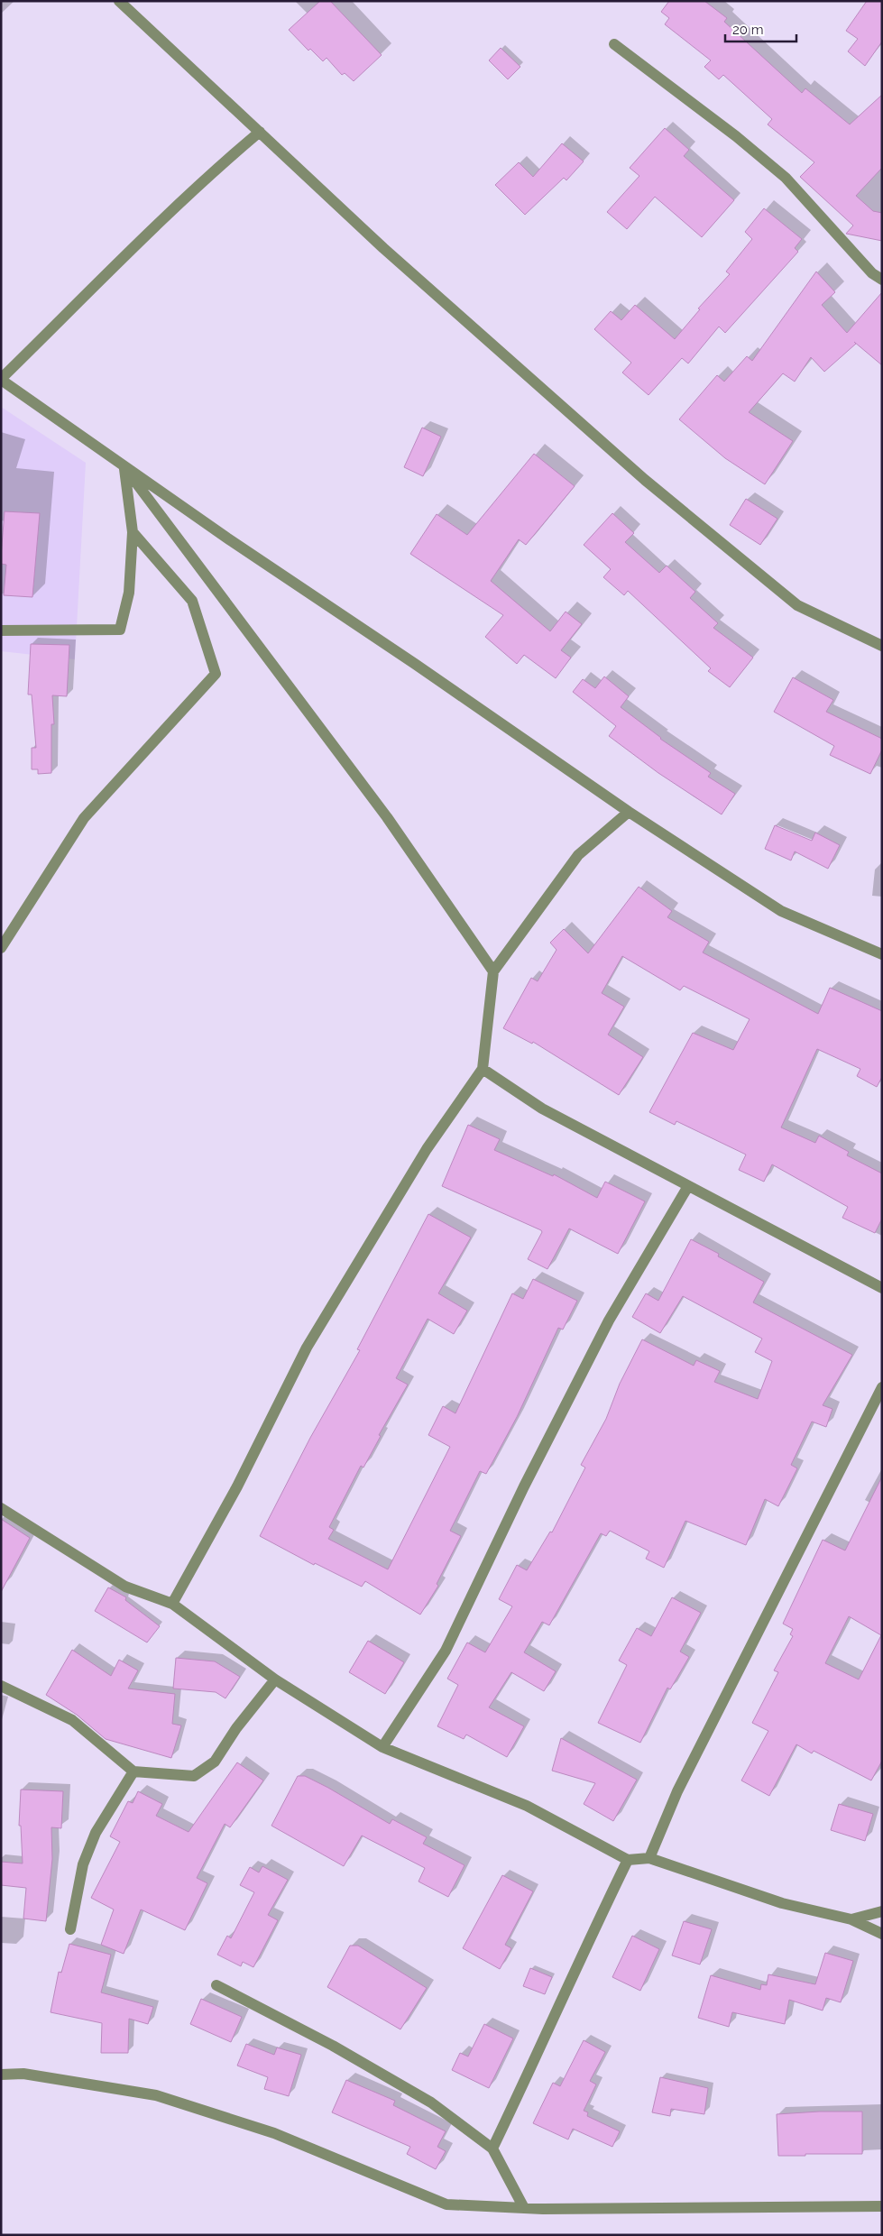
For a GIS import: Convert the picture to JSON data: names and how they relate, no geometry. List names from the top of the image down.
{
  "scale_bar": "20 m"
}
